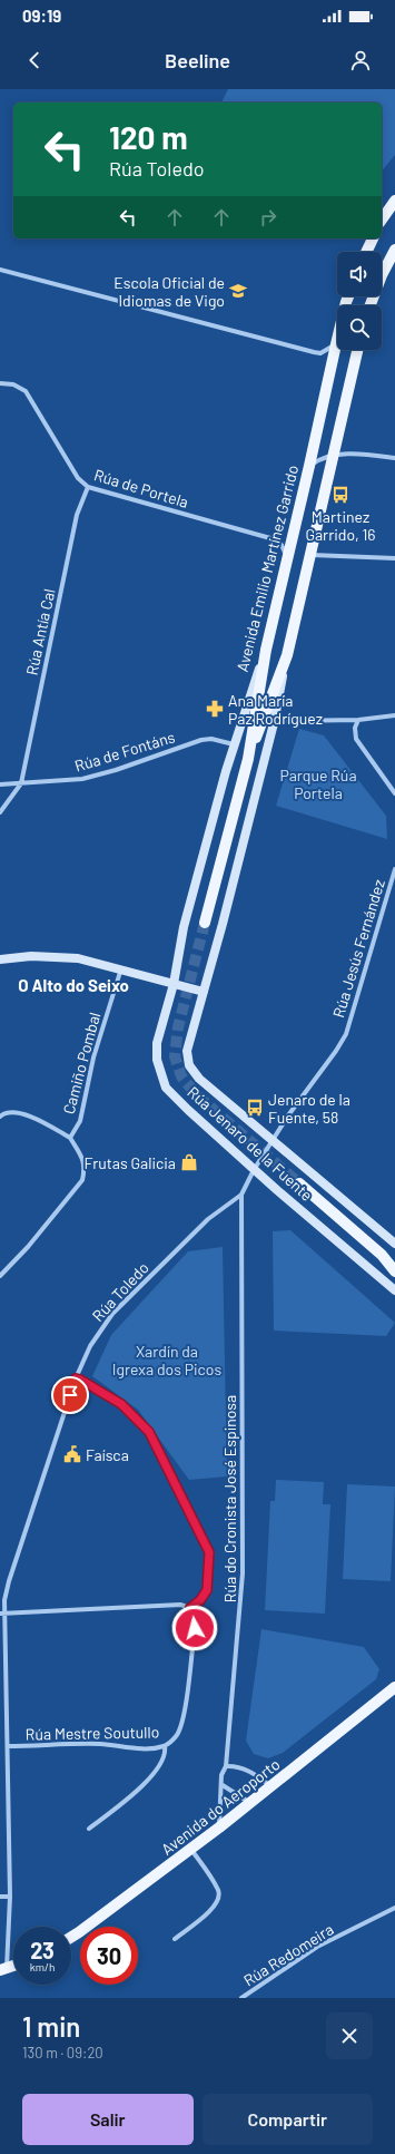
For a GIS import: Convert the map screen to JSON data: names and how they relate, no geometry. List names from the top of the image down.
{
  "streets": {
    "main road": ["Avenida Emilio Martínez Garrido", "Rúa Jenaro de la Fuente", "Avenida do Aeroporto"],
    "street": [
      "Rúa de Portela",
      "Rúa Antía Cal",
      "Rúa de Fontáns",
      "Rúa Jesús Fernández",
      "Camiño Pombal",
      "Rúa Toledo",
      "Rúa do Cronista José Espinosa",
      "Rúa Mestre Soutullo",
      "Rúa Redomeira"
    ]
  },
  "crossings": [
    ["Rúa de Portela", "Avenida Emilio Martínez Garrido"],
    ["Rúa de Portela", "Rúa Antía Cal"],
    ["Avenida Emilio Martínez Garrido", "Rúa de Fontáns"],
    ["Avenida Emilio Martínez Garrido", "Rúa Jenaro de la Fuente"],
    ["Rúa Antía Cal", "Rúa de Fontáns"],
    ["Rúa Jesús Fernández", "Rúa Toledo"],
    ["Rúa Jenaro de la Fuente", "Rúa Toledo"],
    ["Rúa Toledo", "Rúa do Cronista José Espinosa"],
    ["Rúa Toledo", "Rúa Mestre Soutullo"],
    ["Rúa do Cronista José Espinosa", "Avenida do Aeroporto"]
  ],
  "districts": ["O Alto do Seixo"],
  "parks": ["Parque Rúa Portela", "Xardín da Igrexa dos Picos"],
  "places": {
    "school or university": ["Escola Oficial de Idiomas de Vigo"],
    "bus stop": ["Martinez Garrido, 16", "Jenaro de la Fuente, 58"],
    "pharmacy": ["Ana María Paz Rodríguez"],
    "shop": ["Frutas Galicia"],
    "public building": ["Faísca"]
  },
  "page": {
    "status": "09:19",
    "header": "Beeline",
    "turn": ["120 m", "Rúa Toledo"],
    "speed": "23 km/h",
    "limit": "30",
    "heading": ["1 min", "130 m · 09:20"],
    "buttons": ["Salir", "Compartir"]
  }
}
